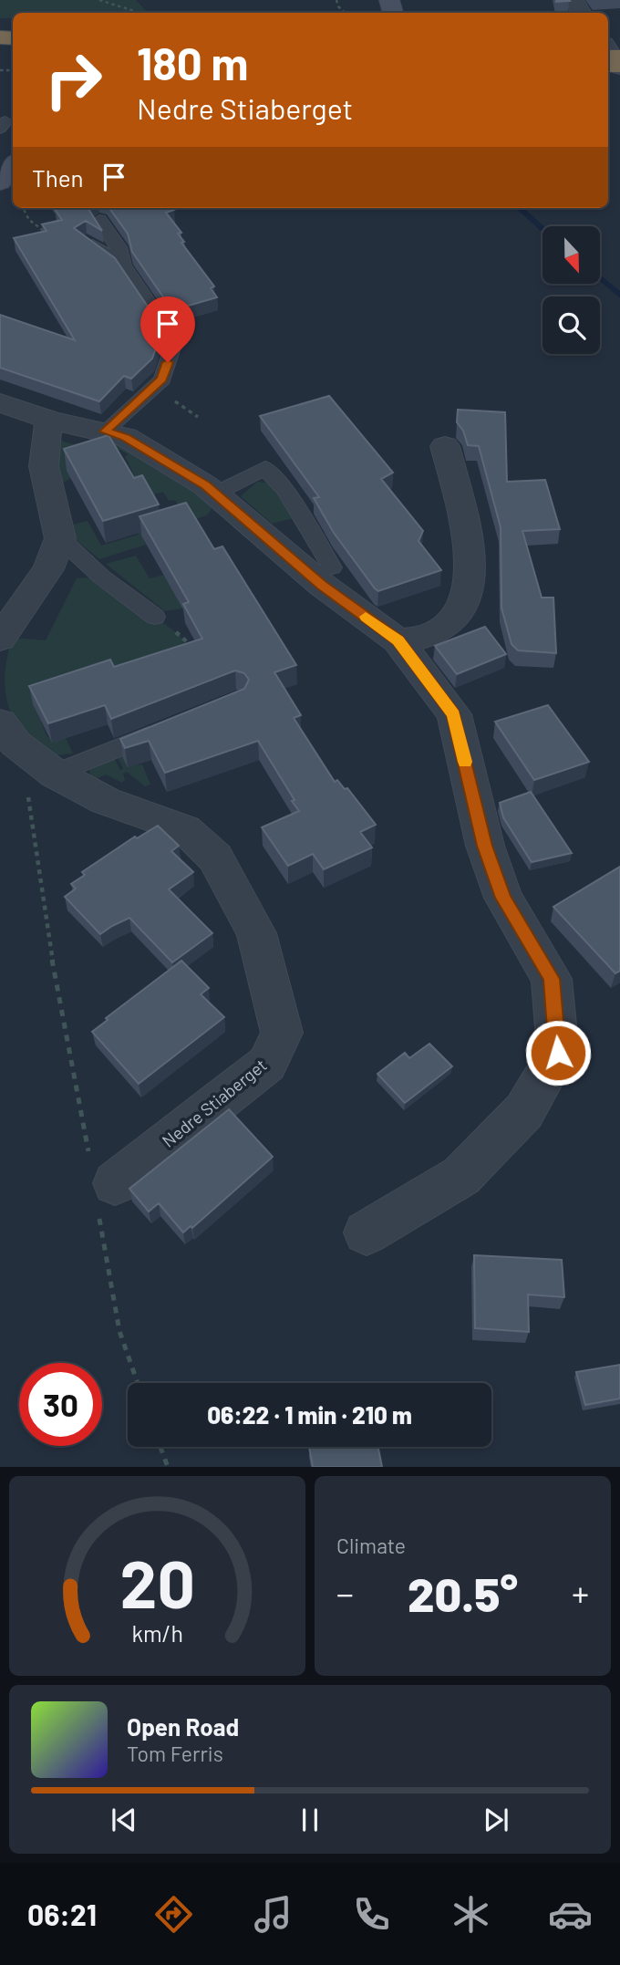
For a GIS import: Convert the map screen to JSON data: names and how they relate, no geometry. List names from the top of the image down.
{
  "streets": {
    "street": ["Nedre Stiaberget"]
  },
  "north": "bottom",
  "page": {
    "turn": ["180 m", "Nedre Stiaberget"],
    "then": "Then",
    "limit": "30",
    "trip": "06:22 · 1 min · 210 m",
    "tile": "Climate",
    "heat": ["−", "20.5°", "+"],
    "song": ["Open Road", "Tom Ferris"],
    "tabs": "06:21",
    "gauge": ["20", "km/h"]
  }
}
